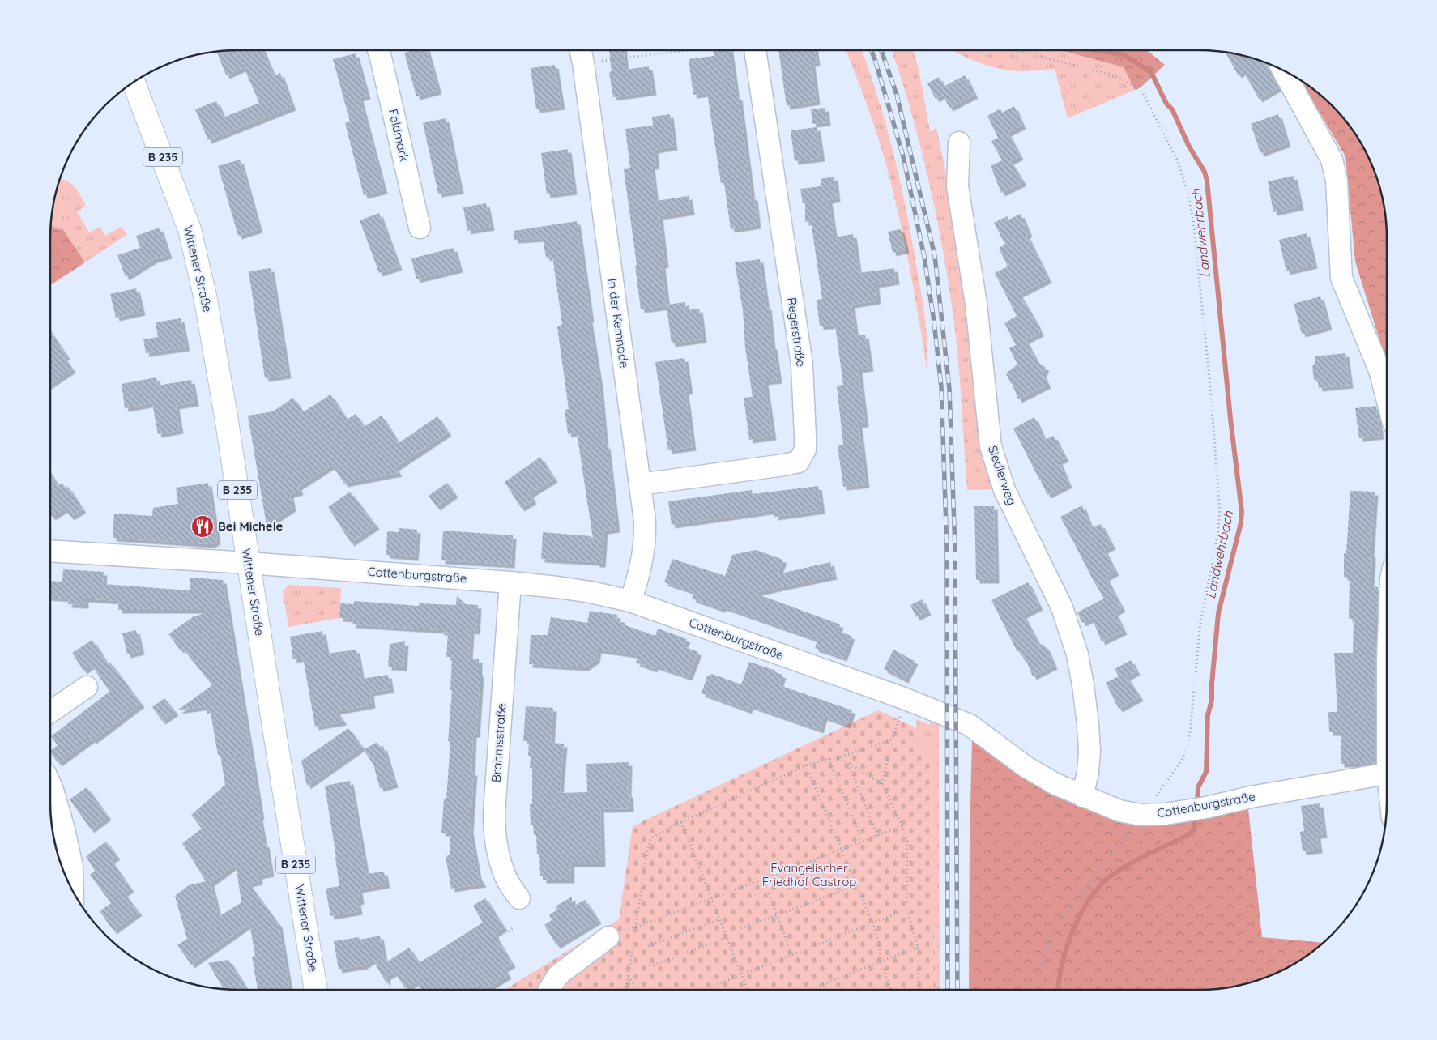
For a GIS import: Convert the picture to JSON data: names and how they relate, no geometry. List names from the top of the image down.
{
  "streets": {
    "main road": ["B 235", "Wittener Straße"],
    "street": [
      "Feldmark",
      "In der Kemnade",
      "Regerstraße",
      "Siedlerweg",
      "Cottenburgstraße",
      "Brahmsstraße"
    ]
  },
  "crossings": [
    ["Wittener Straße", "Cottenburgstraße"],
    ["In der Kemnade", "Regerstraße"],
    ["In der Kemnade", "Cottenburgstraße"],
    ["Siedlerweg", "Cottenburgstraße"],
    ["Cottenburgstraße", "Brahmsstraße"]
  ],
  "water": ["Landwehrbach"],
  "parks": ["Evangelischer Friedhof Castrop"],
  "places": {
    "restaurant": ["Bei Michele"]
  }
}
